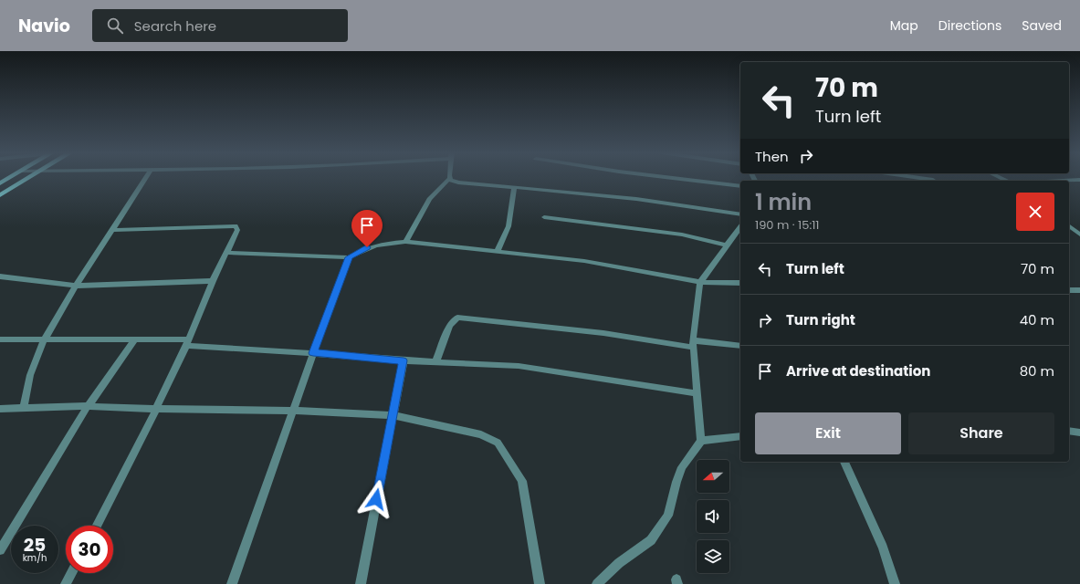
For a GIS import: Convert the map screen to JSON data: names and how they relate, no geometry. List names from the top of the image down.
{
  "north": "left",
  "page": {
    "header": "Navio",
    "search": "Search here",
    "nav": ["Map", "Directions", "Saved"],
    "turn": ["70 m", "Turn left"],
    "then": "Then",
    "heading": ["1 min", "190 m · 15:11"],
    "list": [
      {
        "name": "Turn left",
        "value": "70 m"
      },
      {
        "name": "Turn right",
        "value": "40 m"
      },
      {
        "name": "Arrive at destination",
        "value": "80 m"
      }
    ],
    "buttons": ["Exit", "Share"],
    "speed": "25 km/h",
    "limit": "30"
  }
}
